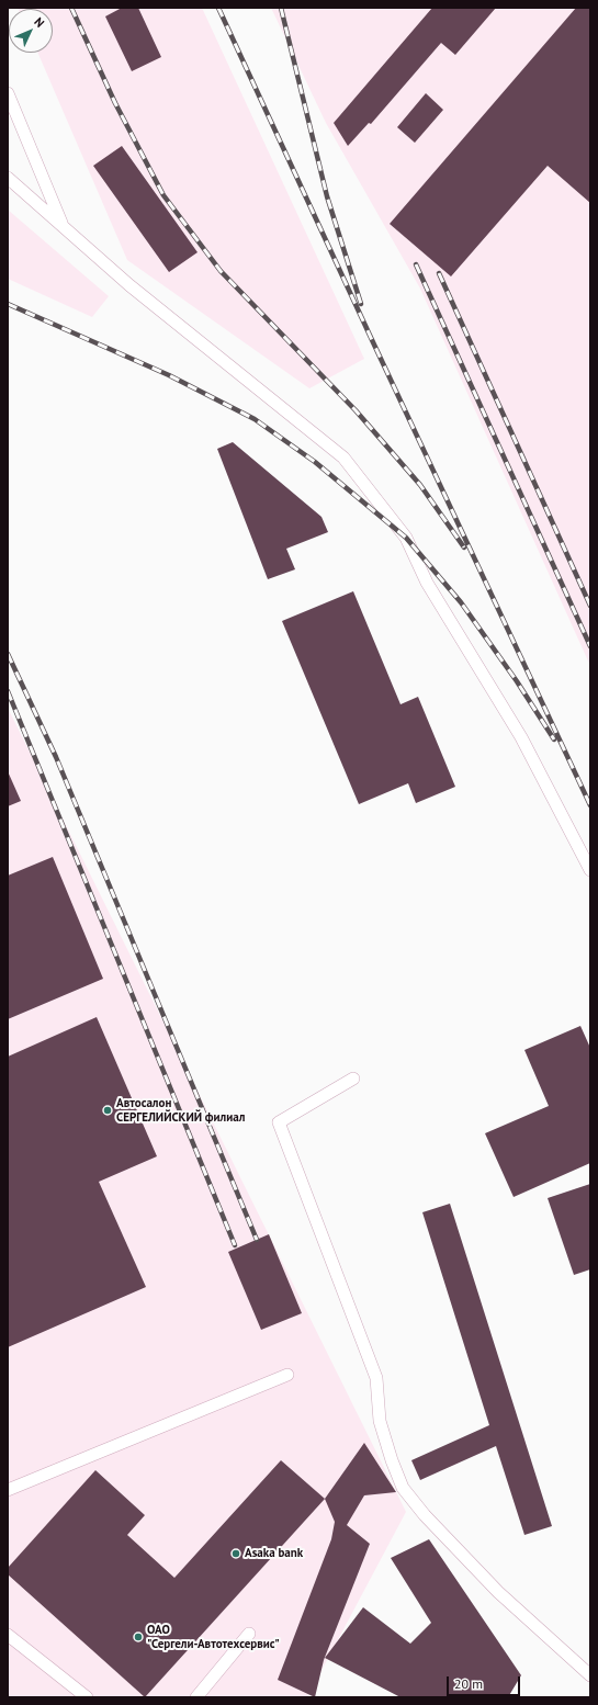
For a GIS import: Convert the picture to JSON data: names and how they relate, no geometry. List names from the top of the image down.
{
  "places": ["Автосалон СЕРГЕЛИЙСКИЙ филиал", "Asaka bank", "ОАО \"Сергели-Автотехсервис\""],
  "scale_bar": "20 m",
  "north": "top right"
}
